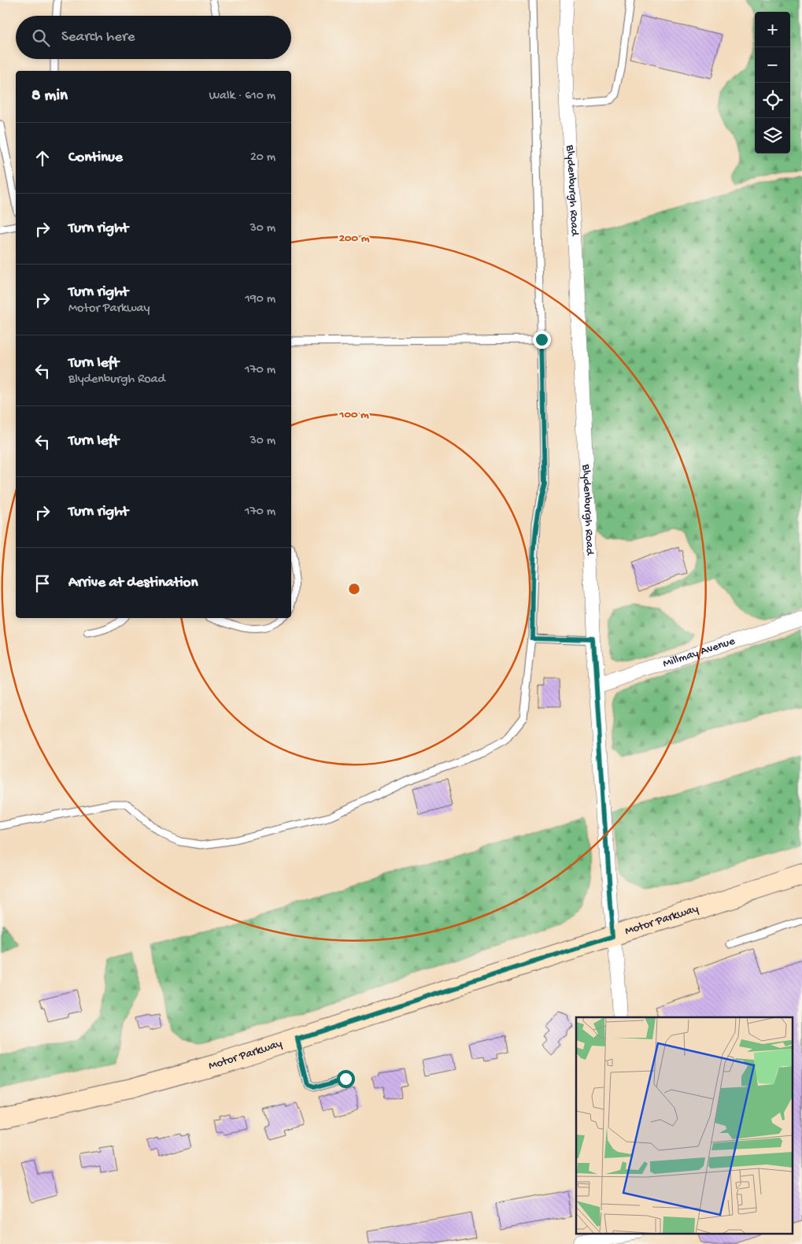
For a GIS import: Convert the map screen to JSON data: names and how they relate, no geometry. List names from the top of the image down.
{
  "streets": {
    "main road": ["Motor Parkway"],
    "street": ["Blydenburgh Road", "Millmay Avenue"]
  },
  "crossings": [
    ["Blydenburgh Road", "Millmay Avenue"],
    ["Blydenburgh Road", "Motor Parkway"]
  ],
  "page": {
    "map_buttons": ["+", "−"],
    "search": "Search here",
    "heading": ["8 min", "Walk · 610 m"],
    "list": [
      ["Continue", "20 m"],
      ["Turn right", "30 m"],
      ["Turn right", "Motor Parkway", "190 m"],
      ["Turn left", "Blydenburgh Road", "170 m"],
      ["Turn left", "30 m"],
      ["Turn right", "170 m"],
      "Arrive at destination"
    ]
  },
  "rings": ["200 m", "100 m"]
}
